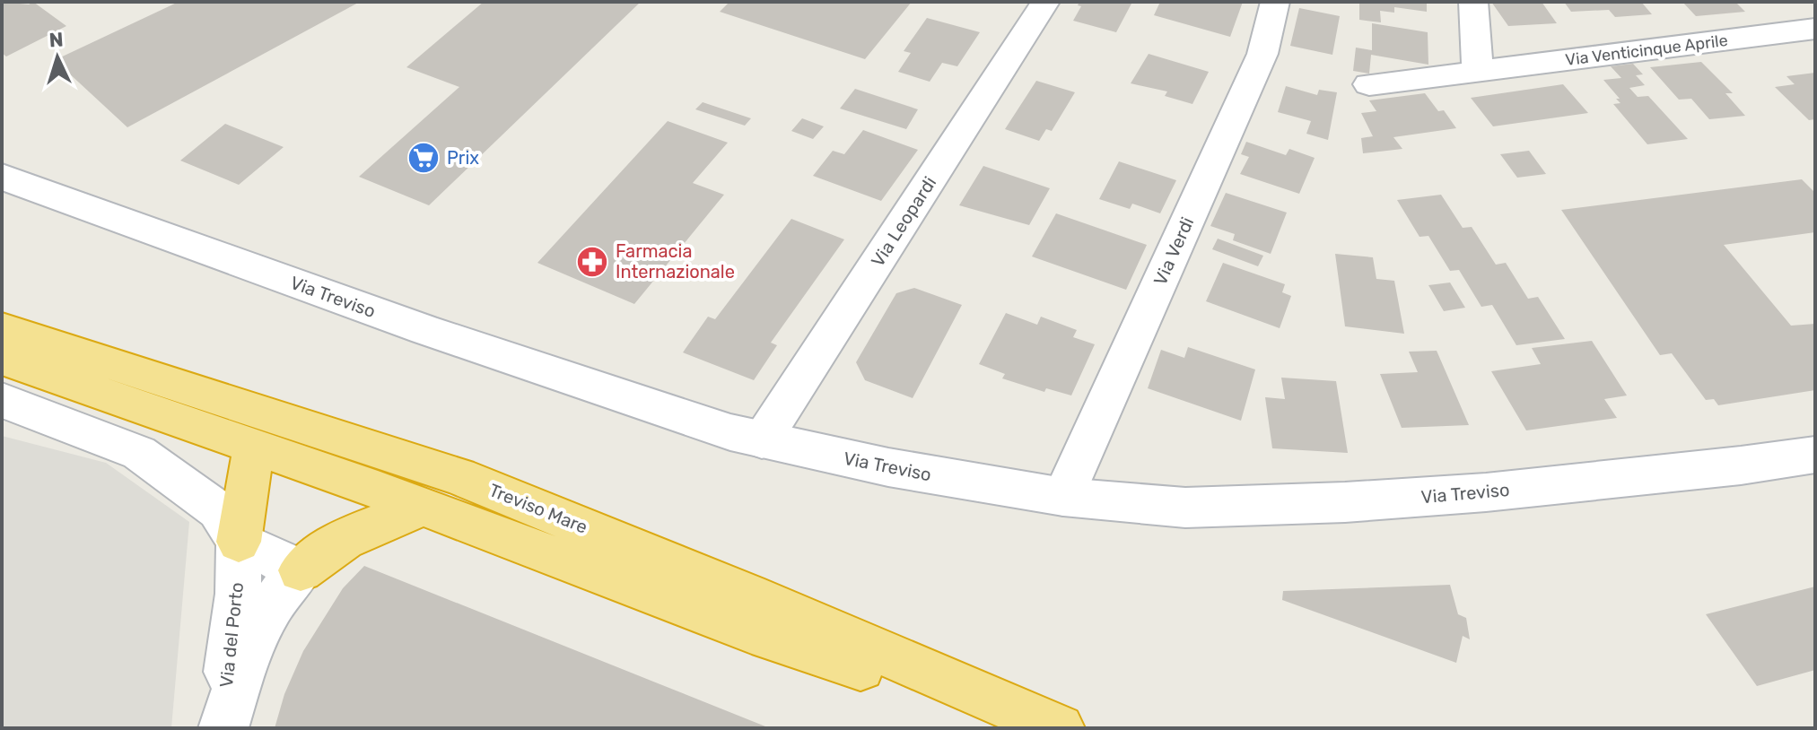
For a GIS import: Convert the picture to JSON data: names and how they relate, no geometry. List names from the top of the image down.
{
  "streets": {
    "highway": ["Treviso Mare"],
    "street": [
      "Via Venticinque Aprile",
      "Via Leopardi",
      "Via Verdi",
      "Via Treviso",
      "Via del Porto"
    ]
  },
  "crossings": [
    ["Via Leopardi", "Via Treviso"],
    ["Via Verdi", "Via Treviso"]
  ],
  "places": {
    "supermarket": ["Prix"],
    "pharmacy": ["Farmacia Internazionale"]
  },
  "north": "top"
}
